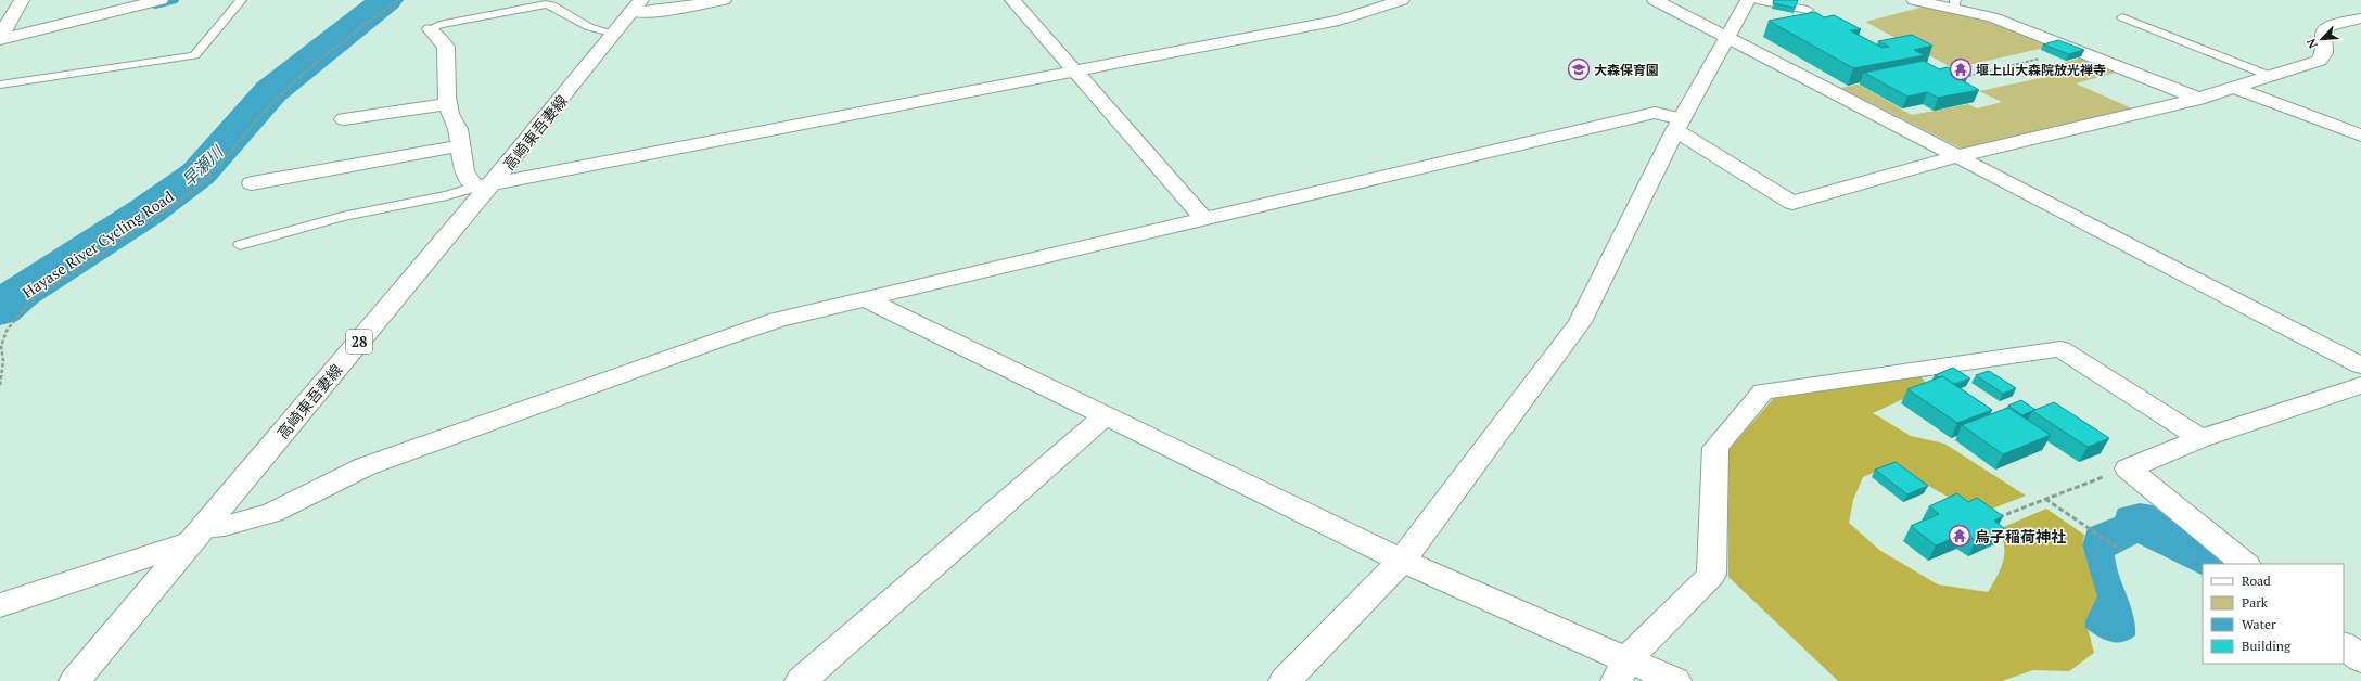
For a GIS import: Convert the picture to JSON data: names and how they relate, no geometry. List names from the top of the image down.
{
  "streets": {
    "street": ["高崎東吾妻線", "28"],
    "path": ["Hayase River Cycling Road"]
  },
  "water": ["早瀬川"],
  "places": {
    "school or university": ["大森保育園"],
    "temple": ["堰上山大森院放光禅寺", "烏子稲荷神社"]
  },
  "legend": [
    "Road",
    "Park",
    "Water",
    "Building"
  ],
  "north": "bottom left"
}
